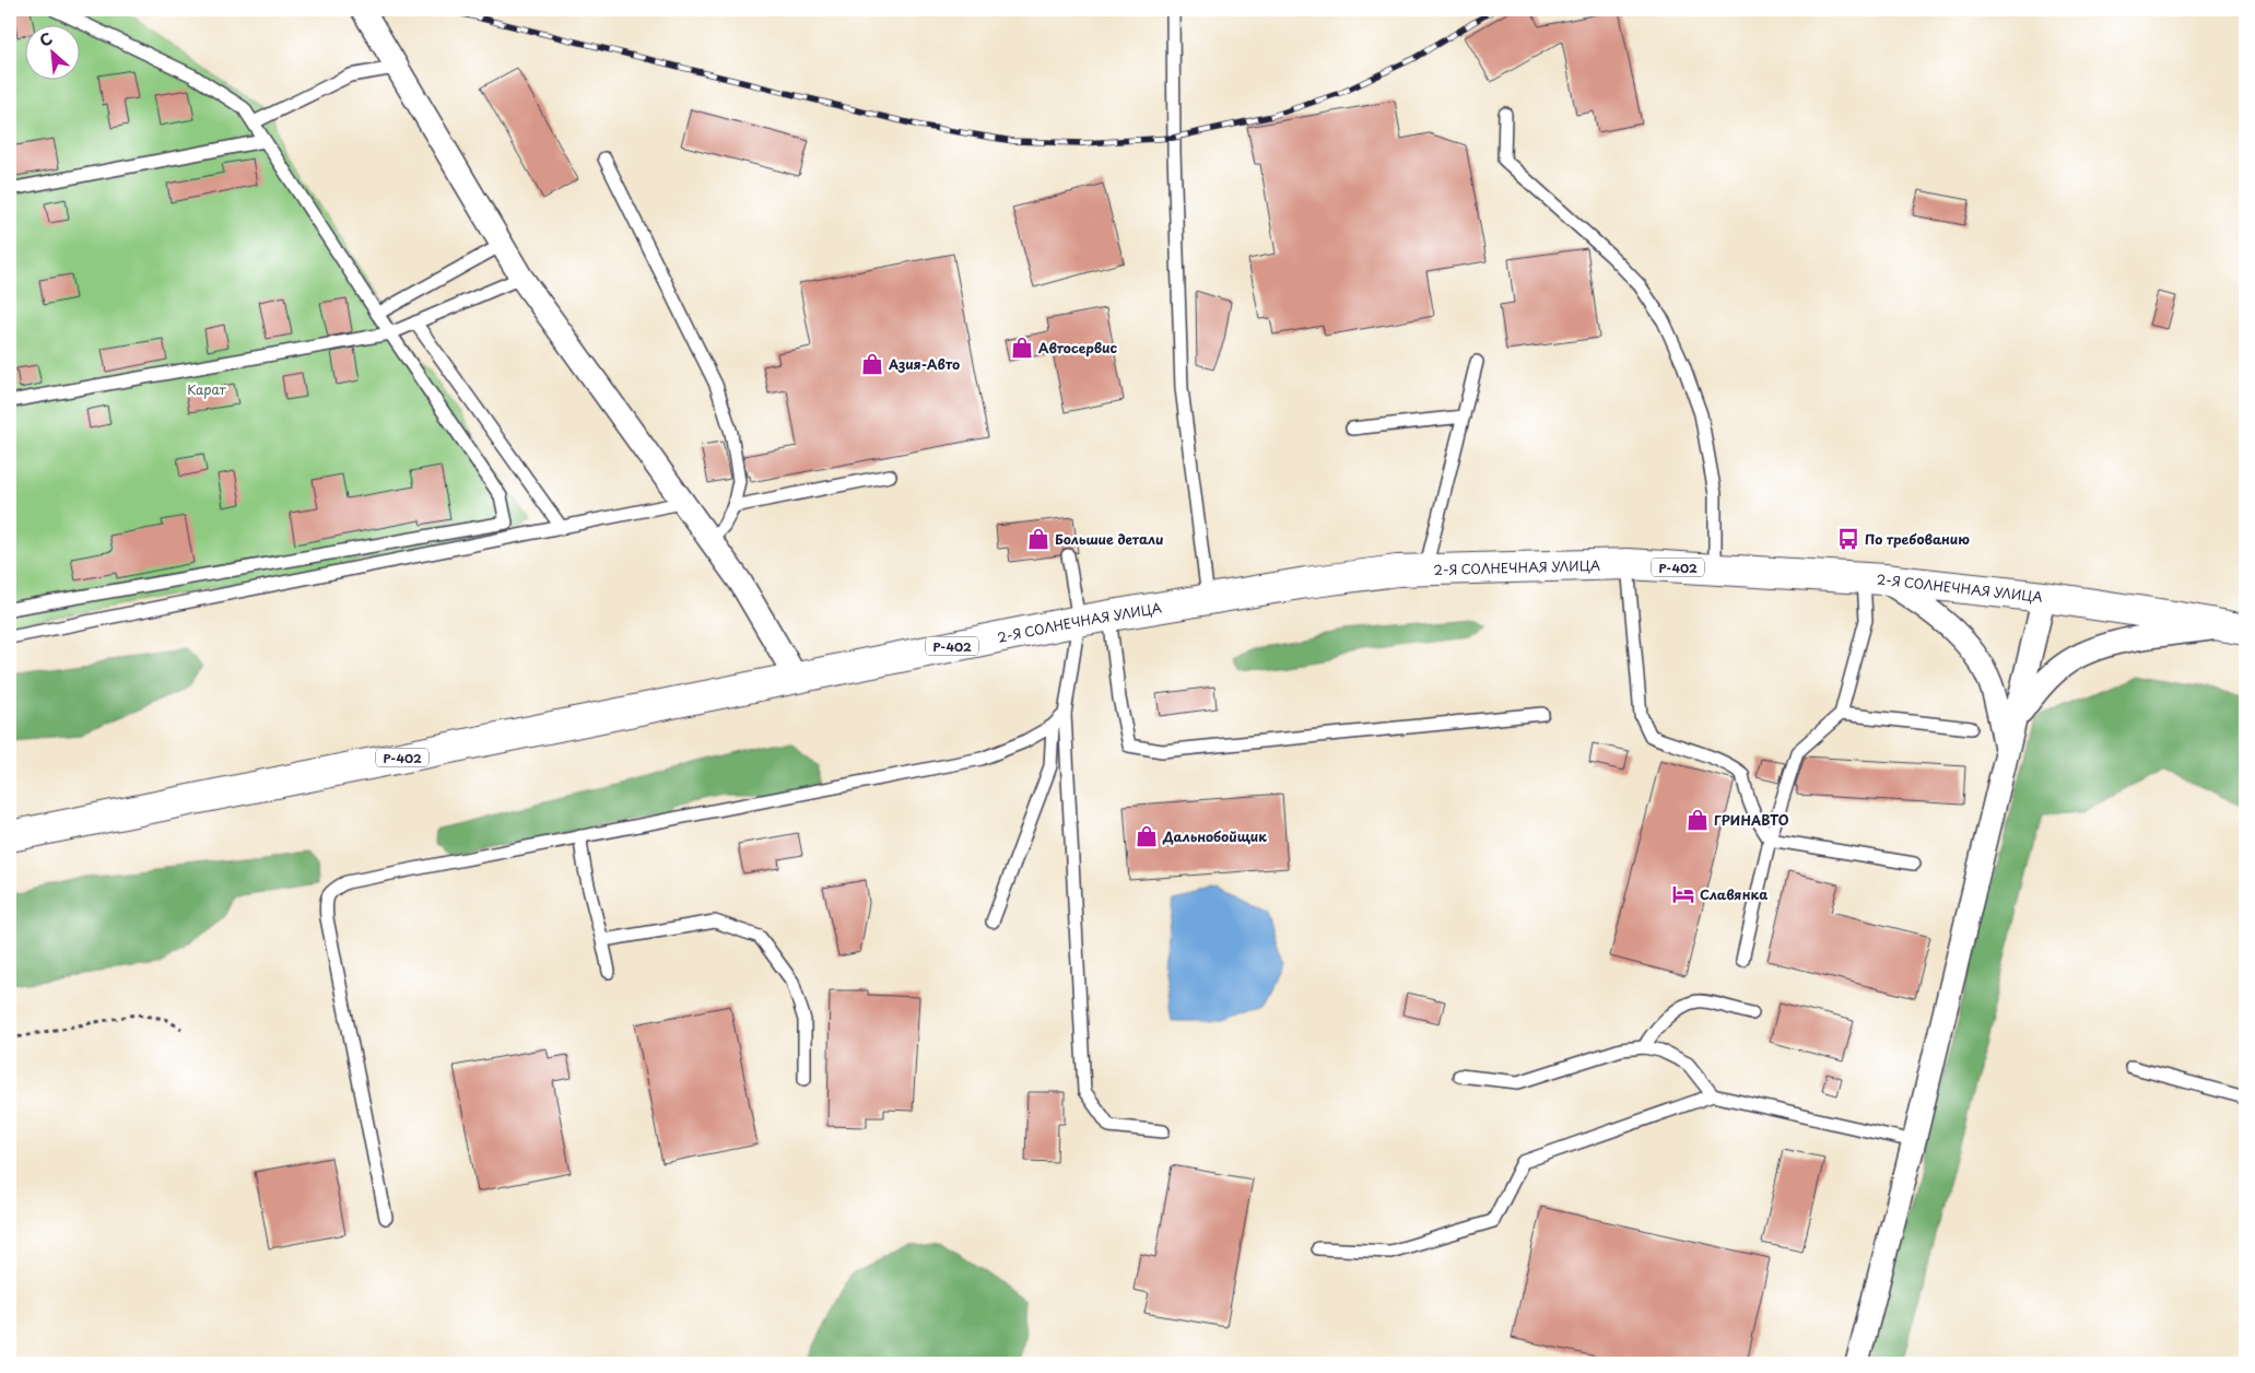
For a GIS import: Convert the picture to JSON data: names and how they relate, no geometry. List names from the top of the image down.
{
  "streets": {
    "main road": ["2-Я СОЛНЕЧНАЯ УЛИЦА", "Р-402"]
  },
  "crossings": [
    ["2-Я СОЛНЕЧНАЯ УЛИЦА", "Р-402"]
  ],
  "parks": ["Карат"],
  "places": {
    "shop": [
      "Автосервис",
      "Азия-Авто",
      "Большие детали",
      "ГРИНАВТО",
      "Дальнобойщик"
    ],
    "bus stop": ["По требованию"],
    "hotel": ["Славянка"]
  },
  "north": "top left"
}
